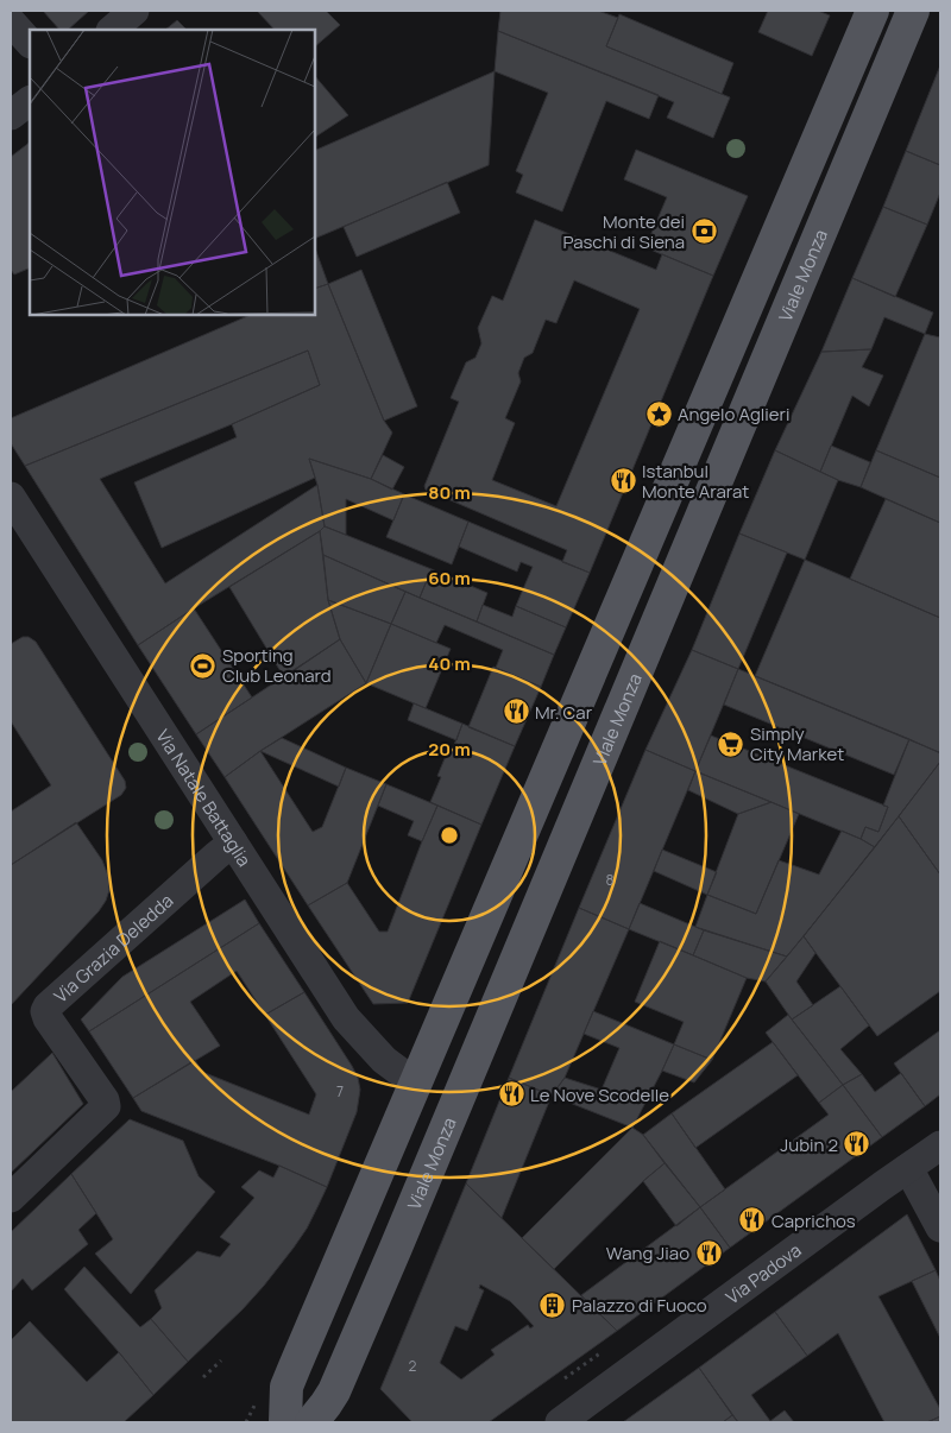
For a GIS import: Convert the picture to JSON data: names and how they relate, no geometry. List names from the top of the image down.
{
  "streets": {
    "main road": ["Viale Monza"],
    "street": ["Via Natale Battaglia", "Via Grazia Deledda", "Via Padova"]
  },
  "crossings": [
    ["Via Natale Battaglia", "Via Grazia Deledda"]
  ],
  "places": {
    "bank": ["Monte dei Paschi di Siena"],
    "place": ["Angelo Aglieri"],
    "restaurant": [
      "Istanbul Monte Ararat",
      "Mr. Car",
      "Le Nove Scodelle",
      "Jubin 2",
      "Caprichos",
      "Wang Jiao"
    ],
    "sports": ["Sporting Club Leonard"],
    "supermarket": ["Simply City Market"],
    "building": ["Palazzo di Fuoco"]
  },
  "house_numbers": ["8", "7", "2"],
  "rings": [
    "80 m",
    "60 m",
    "40 m",
    "20 m"
  ]
}
